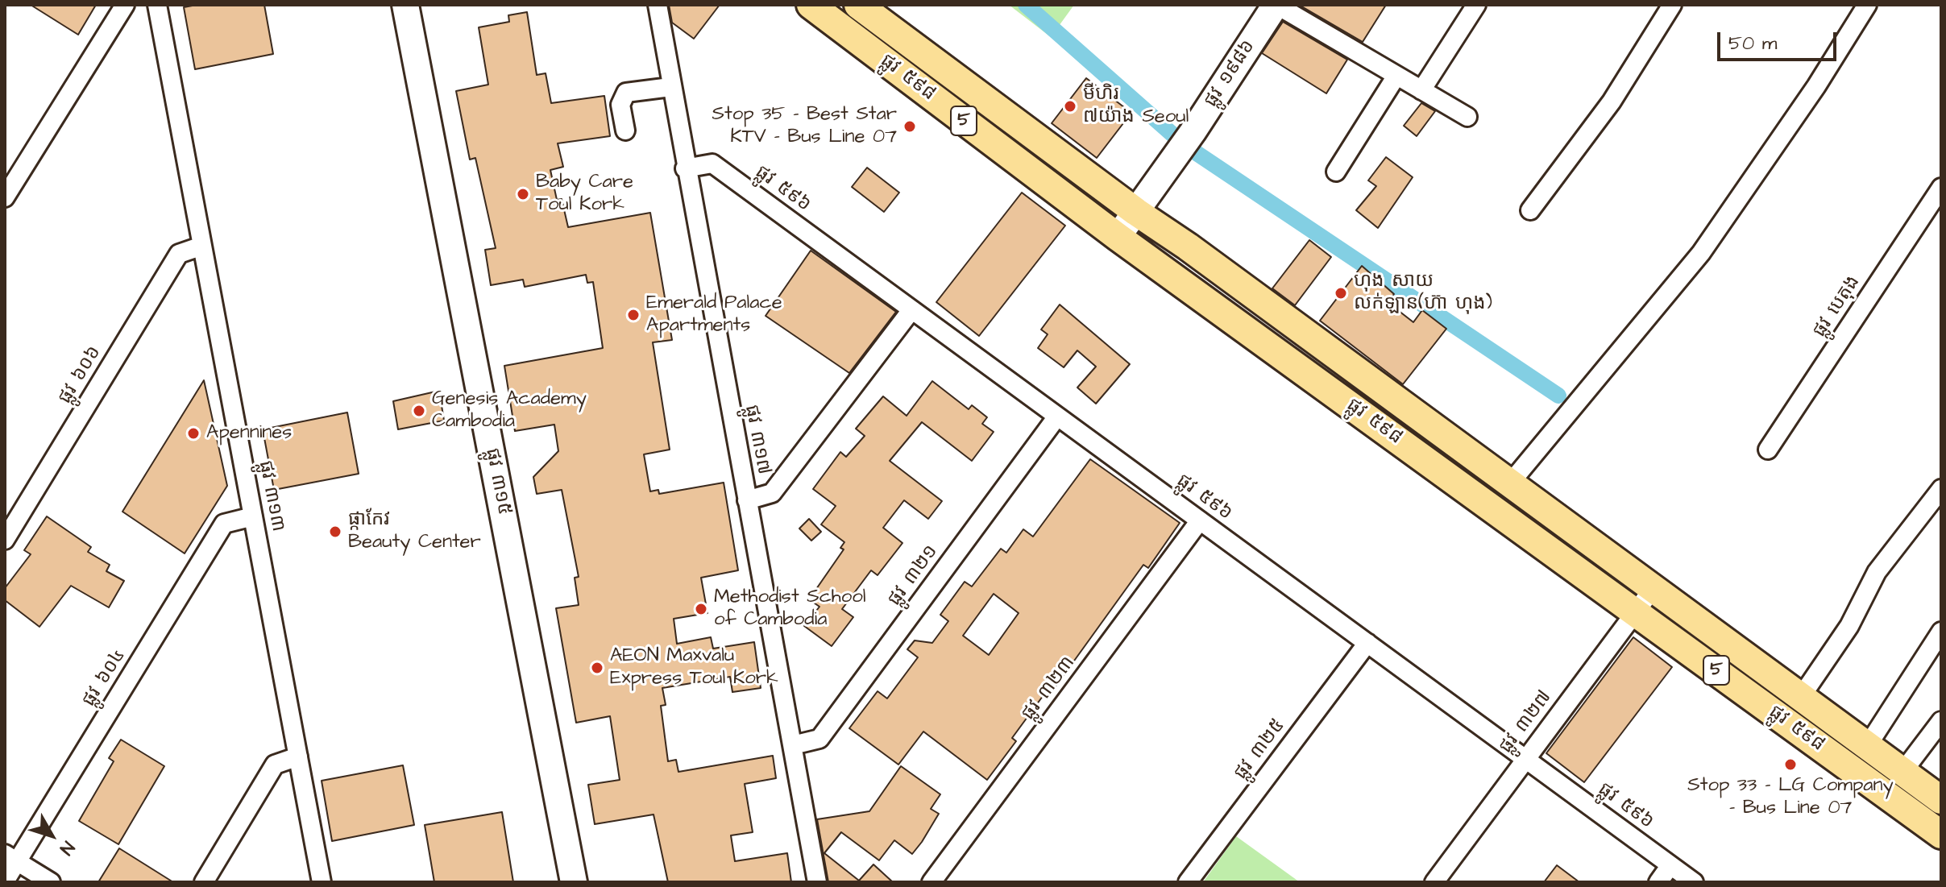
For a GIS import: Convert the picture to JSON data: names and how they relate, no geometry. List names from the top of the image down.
{
  "streets": {
    "main road": ["ផ្លូវ ៥៩៨", "5"],
    "street": [
      "ផ្លូវ ១៩៨៦",
      "ផ្លូវ ៥៩៦",
      "ផ្លូវ បេតុង",
      "ផ្លូវ ៦០៦",
      "ផ្លូវ ៣១៧",
      "ផ្លូវ ៣១៥",
      "ផ្លូវ ៣១៣",
      "ផ្លូវ ៣២១",
      "ផ្លូវ ៦០៤",
      "ផ្លូវ ៣២៣",
      "ផ្លូវ ៣២៧",
      "ផ្លូវ ៣២៥"
    ]
  },
  "crossings": [
    ["ផ្លូវ ១៩៨៦", "ផ្លូវ ៥៩៨"],
    ["ផ្លូវ ៥៩៨", "ផ្លូវ ៣២៧"],
    ["ផ្លូវ ៥៩៦", "ផ្លូវ ៣១៧"],
    ["ផ្លូវ ៥៩៦", "ផ្លូវ ៣២១"],
    ["ផ្លូវ ៥៩៦", "ផ្លូវ ៣២៣"],
    ["ផ្លូវ ៥៩៦", "ផ្លូវ ៣២៧"],
    ["ផ្លូវ ៥៩៦", "ផ្លូវ ៣២៥"],
    ["ផ្លូវ ៦០៦", "ផ្លូវ ៣១៣"],
    ["ផ្លូវ ៣១៧", "ផ្លូវ ៣២១"],
    ["ផ្លូវ ៣១៣", "ផ្លូវ ៦០៤"]
  ],
  "places": [
    "មីហិរ ៧យ៉ាង Seoul",
    "Stop 35 - Best Star KTV - Bus Line 07",
    "Baby Care Toul Kork",
    "ហុង សាយ លក់ឡាន(ហ៊ា ហុង)",
    "Emerald Palace Apartments",
    "Genesis Academy Cambodia",
    "Apennines",
    "ផ្កាកែវ Beauty Center",
    "Methodist School of Cambodia",
    "AEON Maxvalu Express Toul Kork",
    "Stop 33 - LG Company - Bus Line 07"
  ],
  "scale_bar": "50 m",
  "north": "bottom right"
}
